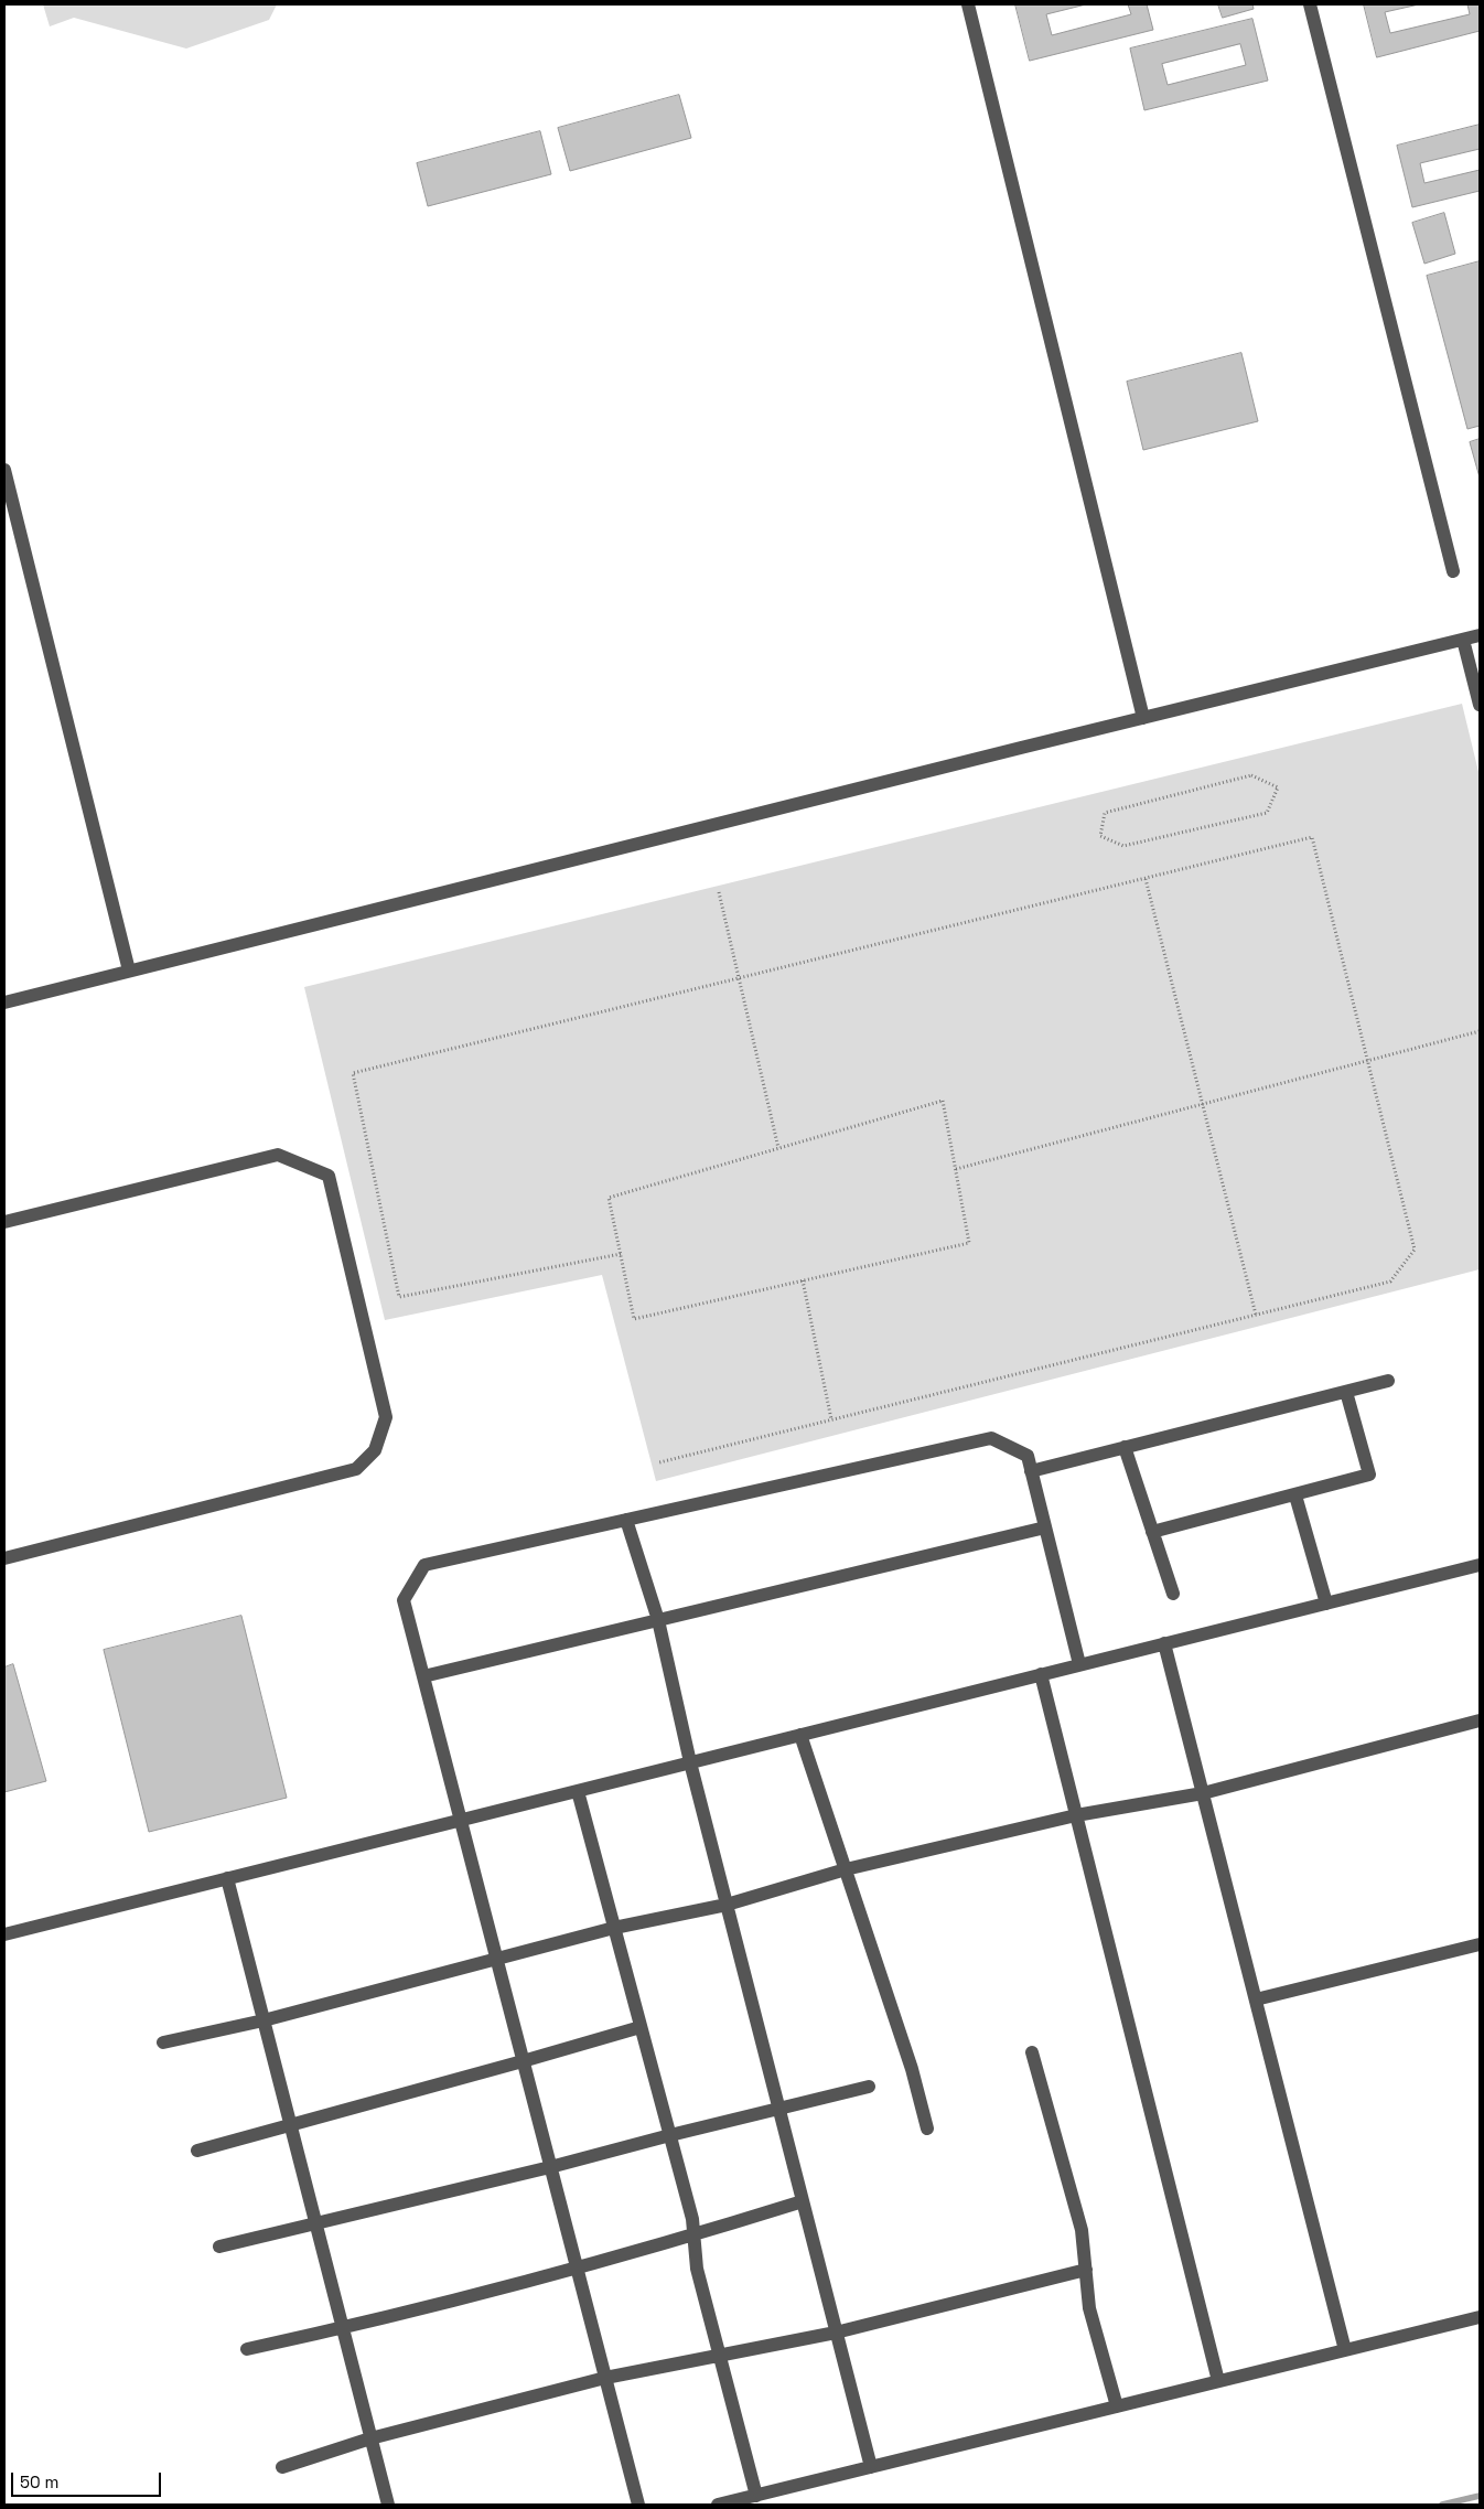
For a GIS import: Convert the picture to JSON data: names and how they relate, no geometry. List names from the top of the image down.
{
  "scale_bar": "50 m"
}
